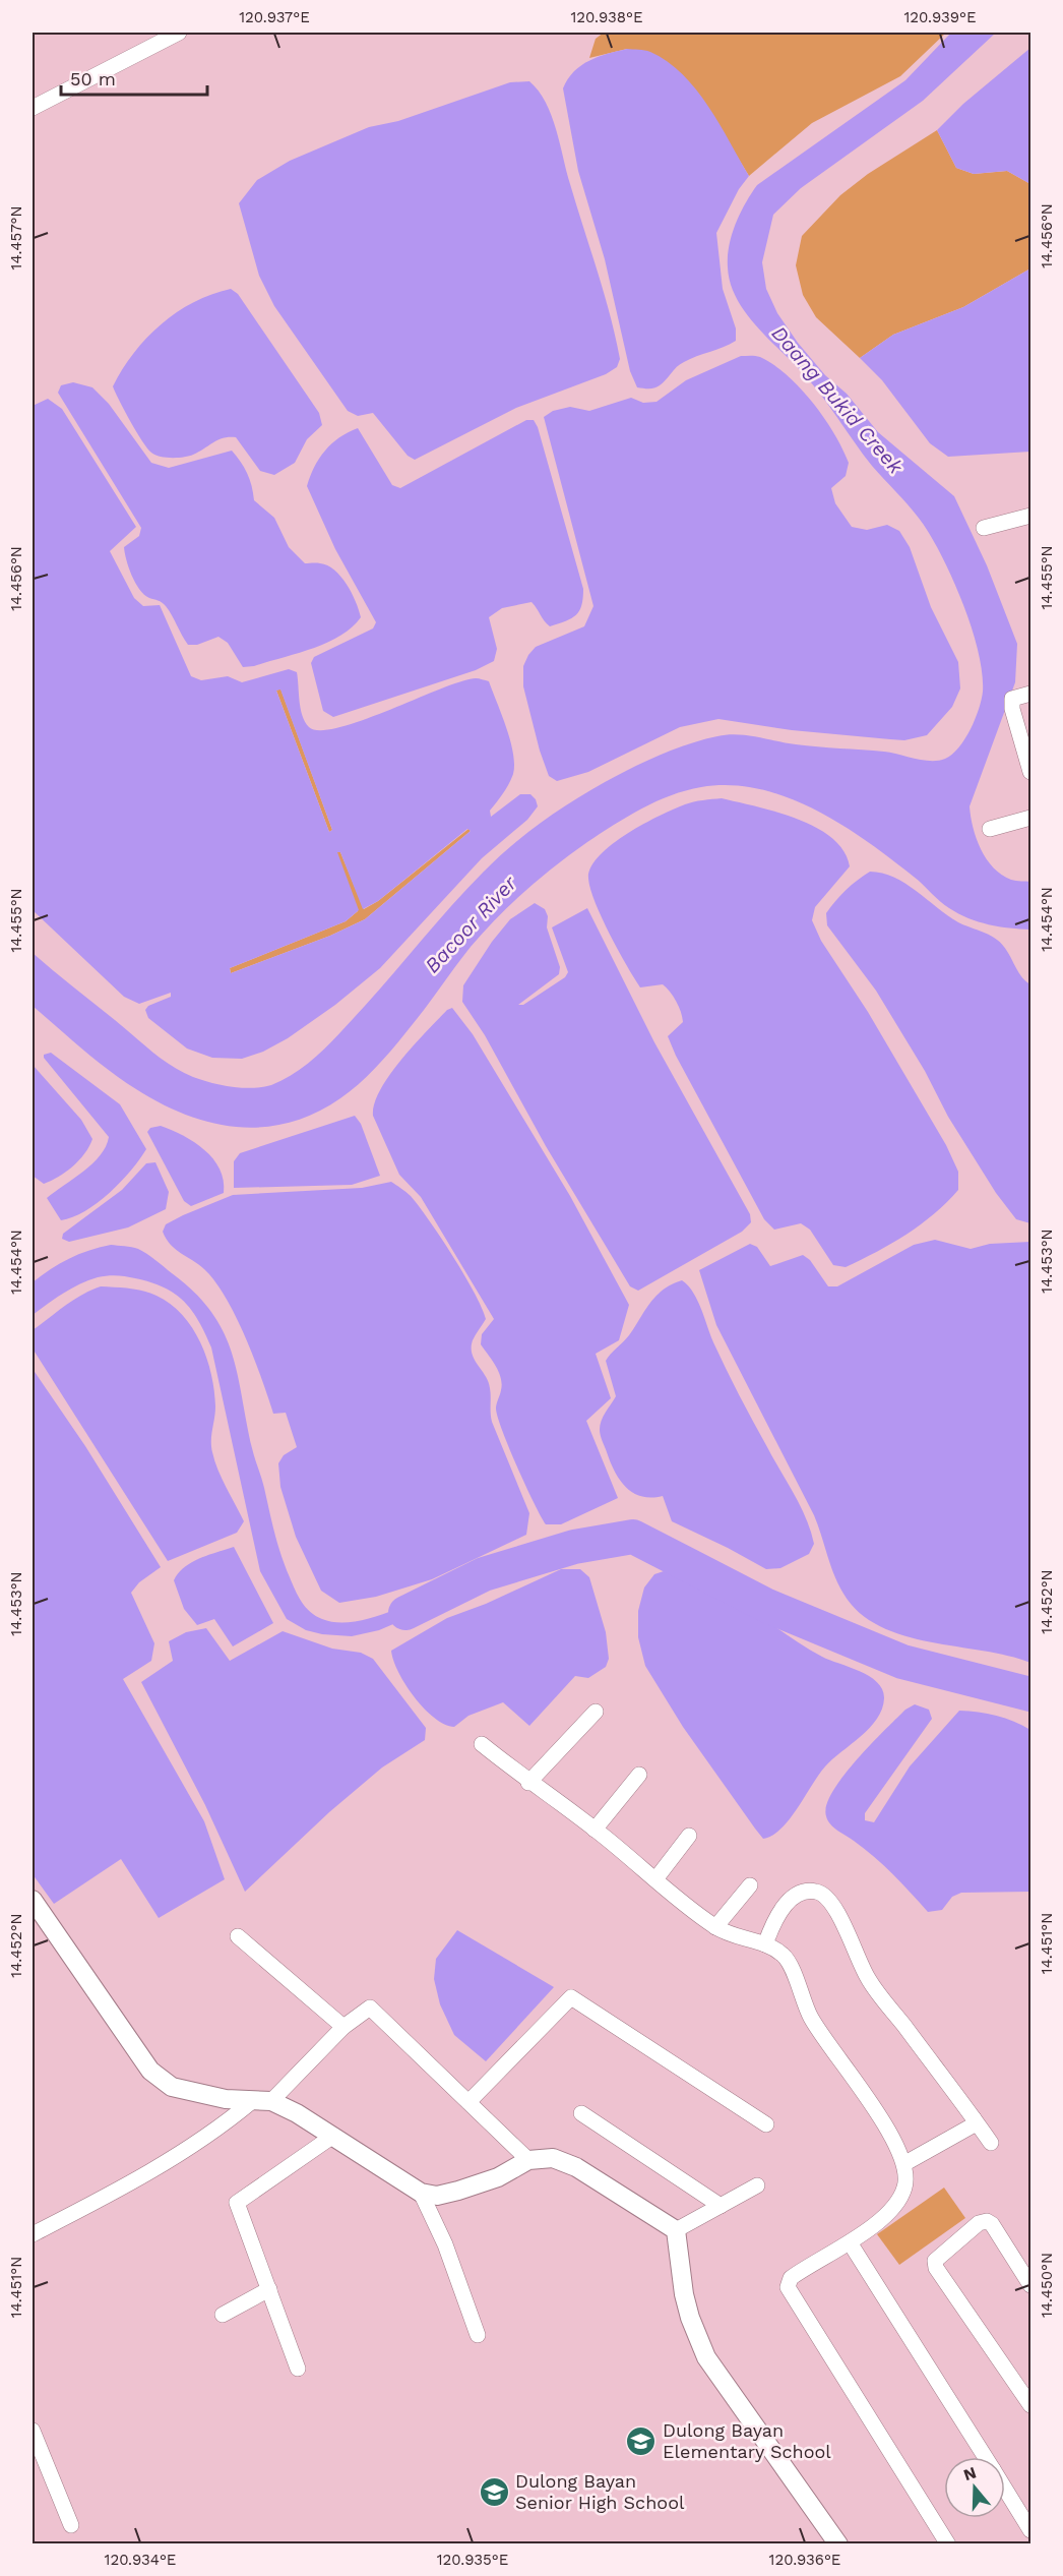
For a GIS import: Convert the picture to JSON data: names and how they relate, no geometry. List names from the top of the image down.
{
  "water": ["Daang Bukid Creek", "Bacoor River"],
  "places": {
    "school or university": ["Dulong Bayan Elementary School", "Dulong Bayan Senior High School"]
  },
  "scale_bar": "50 m",
  "north": "top",
  "coordinates": [
    "120.937°E",
    "120.938°E",
    "120.939°E",
    "14.456°N",
    "14.457°N",
    "14.455°N",
    "14.454°N",
    "14.453°N",
    "14.452°N",
    "14.451°N",
    "14.450°N",
    "120.934°E",
    "120.935°E",
    "120.936°E"
  ]
}
